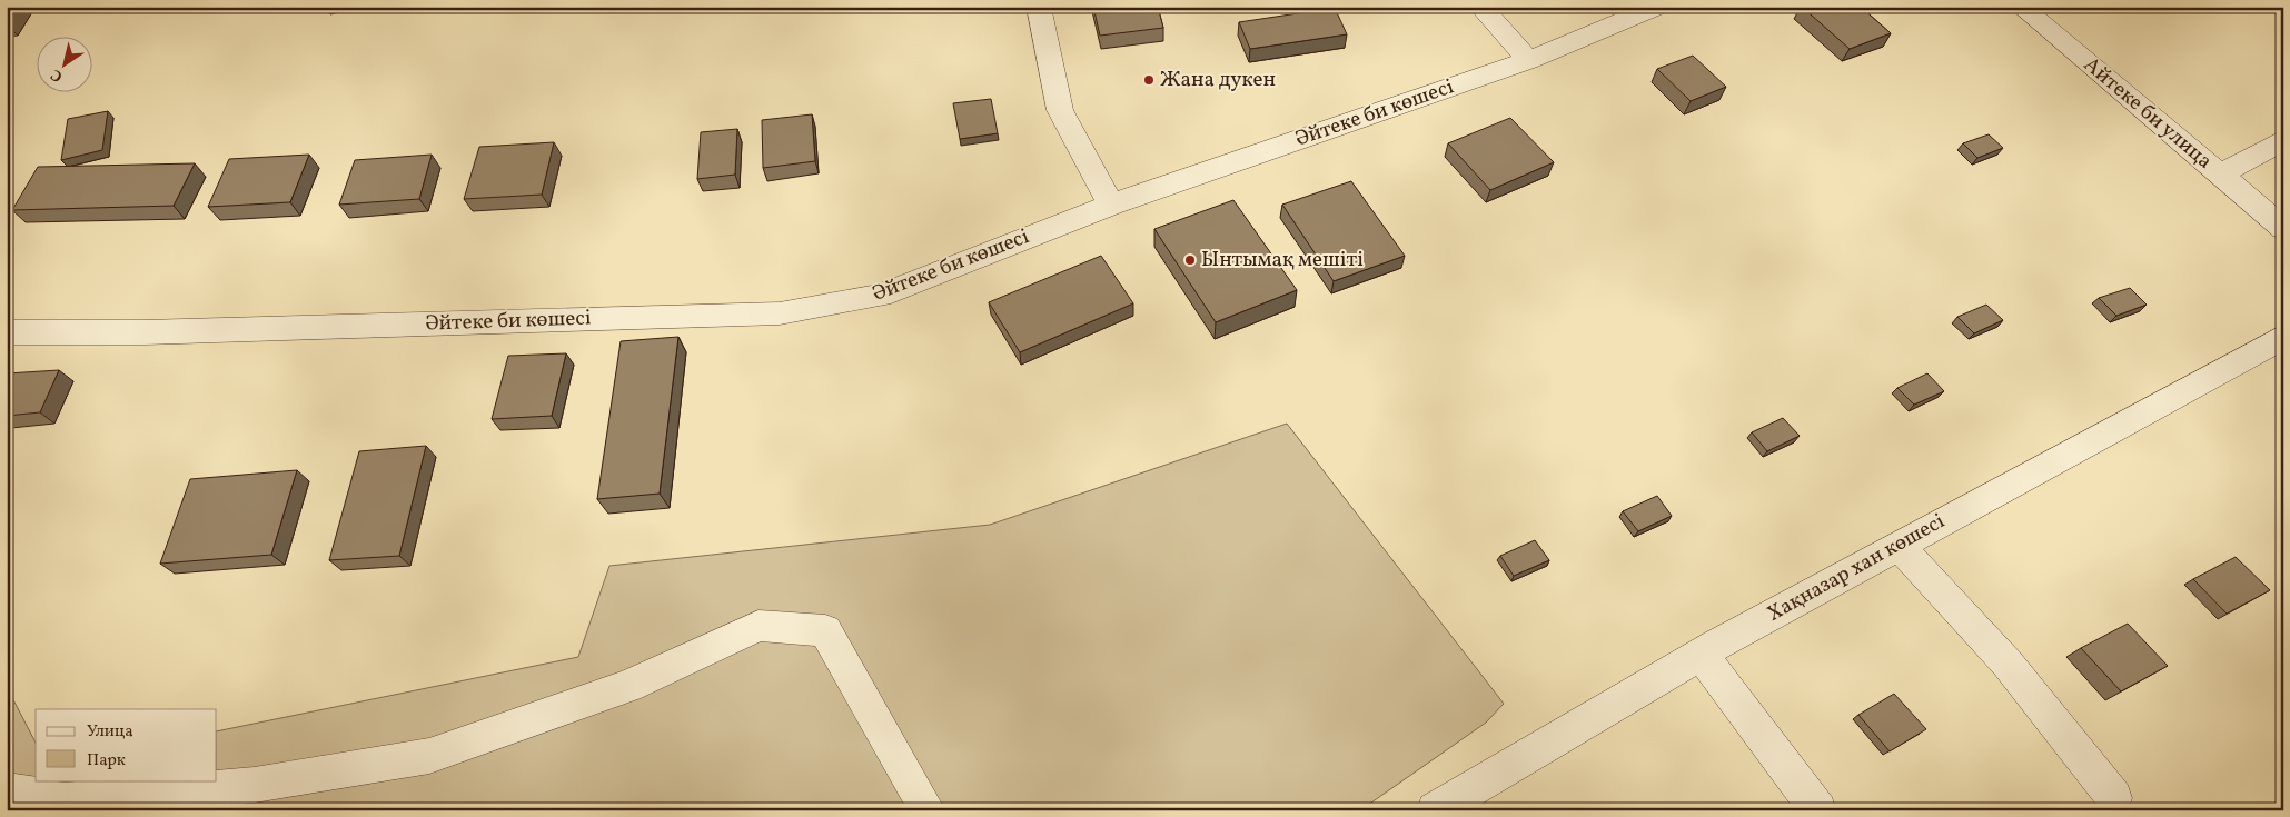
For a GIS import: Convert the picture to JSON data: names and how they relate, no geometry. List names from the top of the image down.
{
  "streets": {
    "street": ["Әйтеке би көшесі", "Айтеке би улица", "Хақназар хан көшесі"]
  },
  "places": ["Жана дукен", "Ынтымақ мешіті"],
  "legend": ["Улица", "Парк"],
  "north": "bottom left"
}
